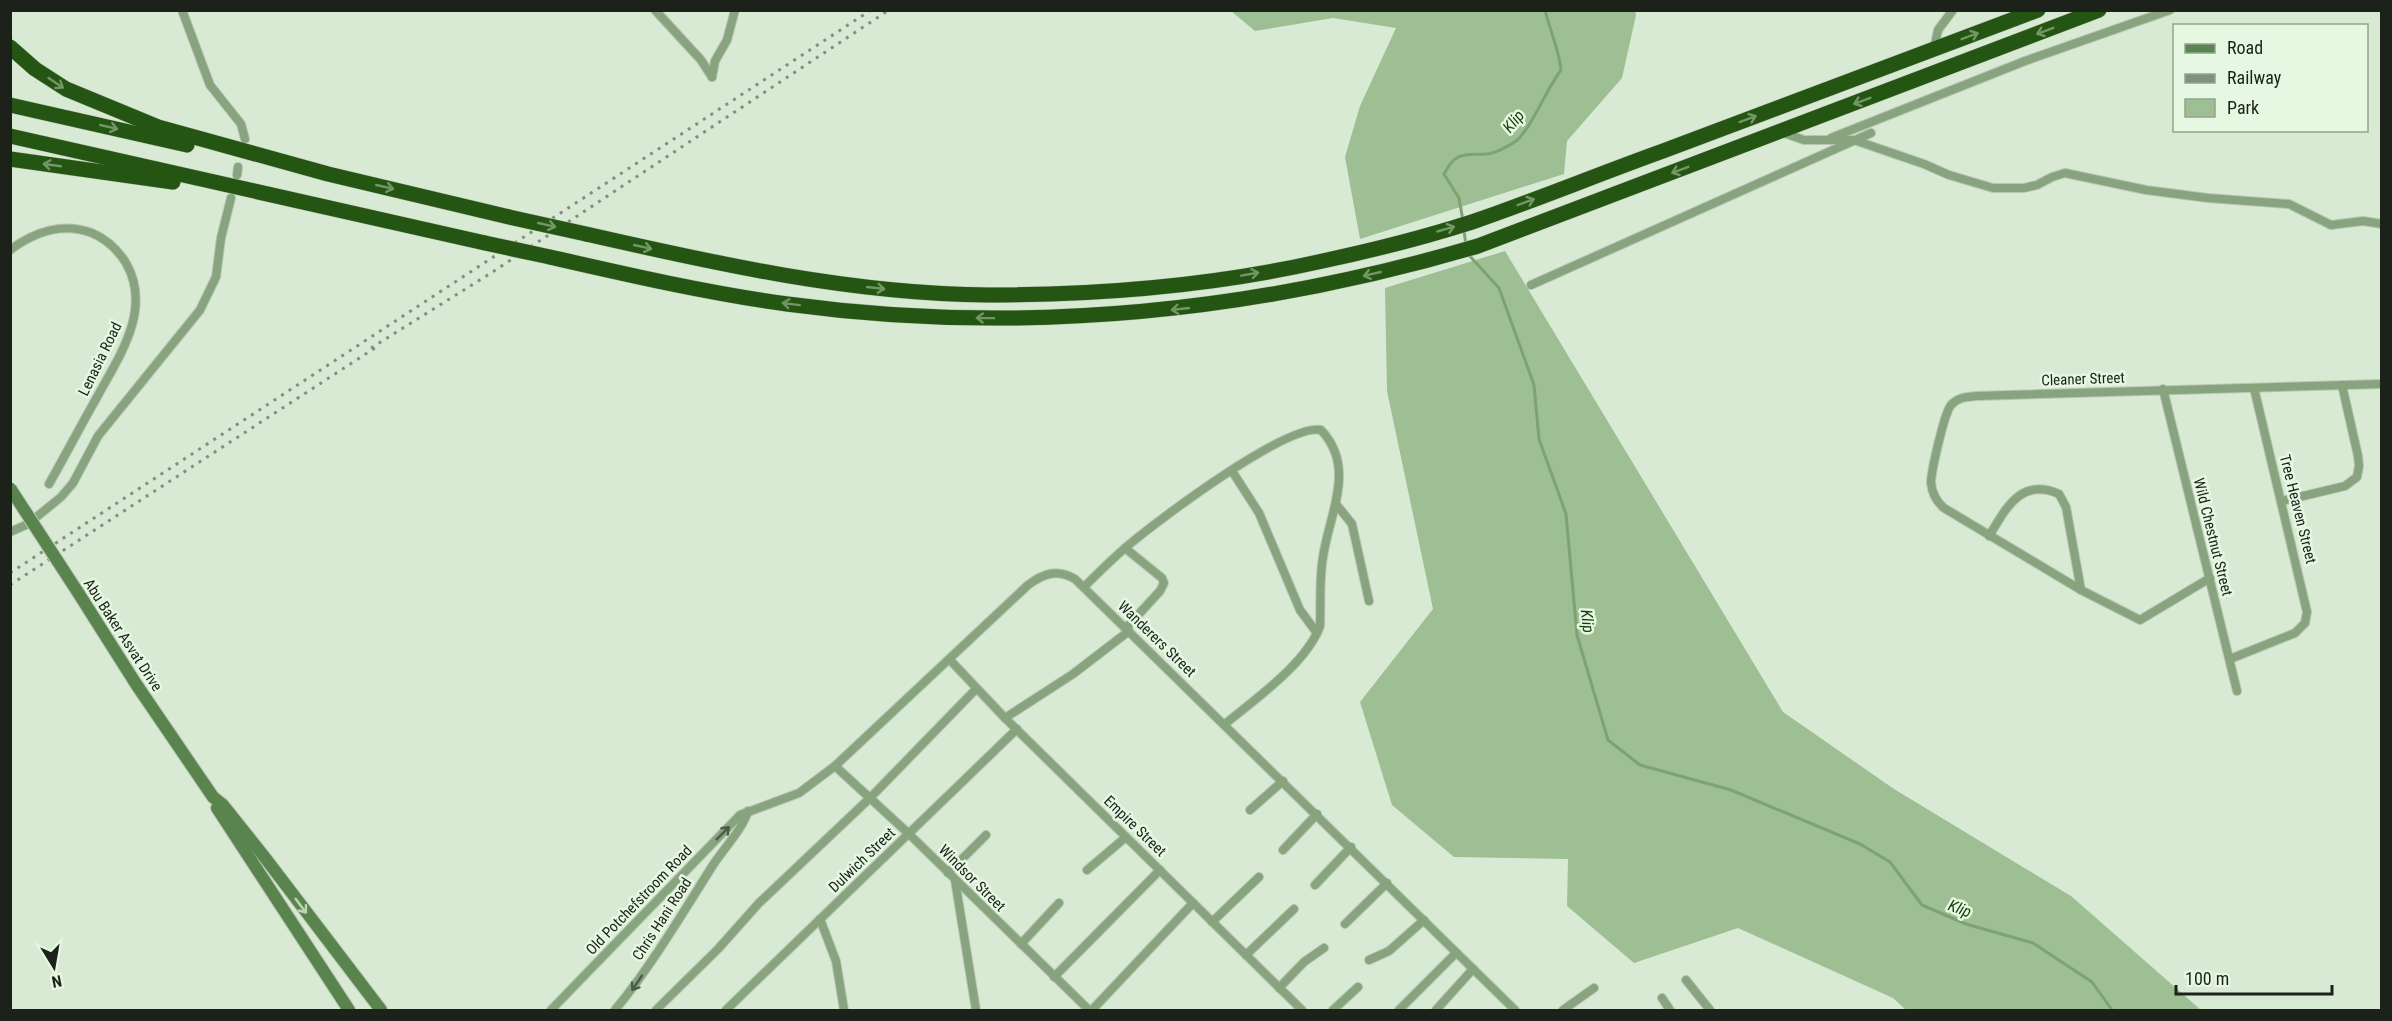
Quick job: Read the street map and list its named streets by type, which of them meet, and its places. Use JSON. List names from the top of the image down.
{
  "streets": {
    "main road": ["Abu Baker Asvat Drive"],
    "street": [
      "Lenasia Road",
      "Cleaner Street",
      "Tree Heaven Street",
      "Wild Chestnut Street",
      "Wanderers Street",
      "Empire Street",
      "Dulwich Street",
      "Windsor Street",
      "Old Potchefstroom Road",
      "Chris Hani Road"
    ]
  },
  "crossings": [
    ["Cleaner Street", "Tree Heaven Street"],
    ["Cleaner Street", "Wild Chestnut Street"],
    ["Tree Heaven Street", "Wild Chestnut Street"],
    ["Wanderers Street", "Empire Street"],
    ["Wanderers Street", "Windsor Street"],
    ["Wanderers Street", "Old Potchefstroom Road"],
    ["Wanderers Street", "Chris Hani Road"],
    ["Empire Street", "Dulwich Street"],
    ["Dulwich Street", "Windsor Street"],
    ["Old Potchefstroom Road", "Chris Hani Road"]
  ],
  "one_way": ["Old Potchefstroom Road"],
  "water": ["Klip"],
  "legend": ["Road", "Railway", "Park"],
  "scale_bar": "100 m",
  "north": "bottom"
}
